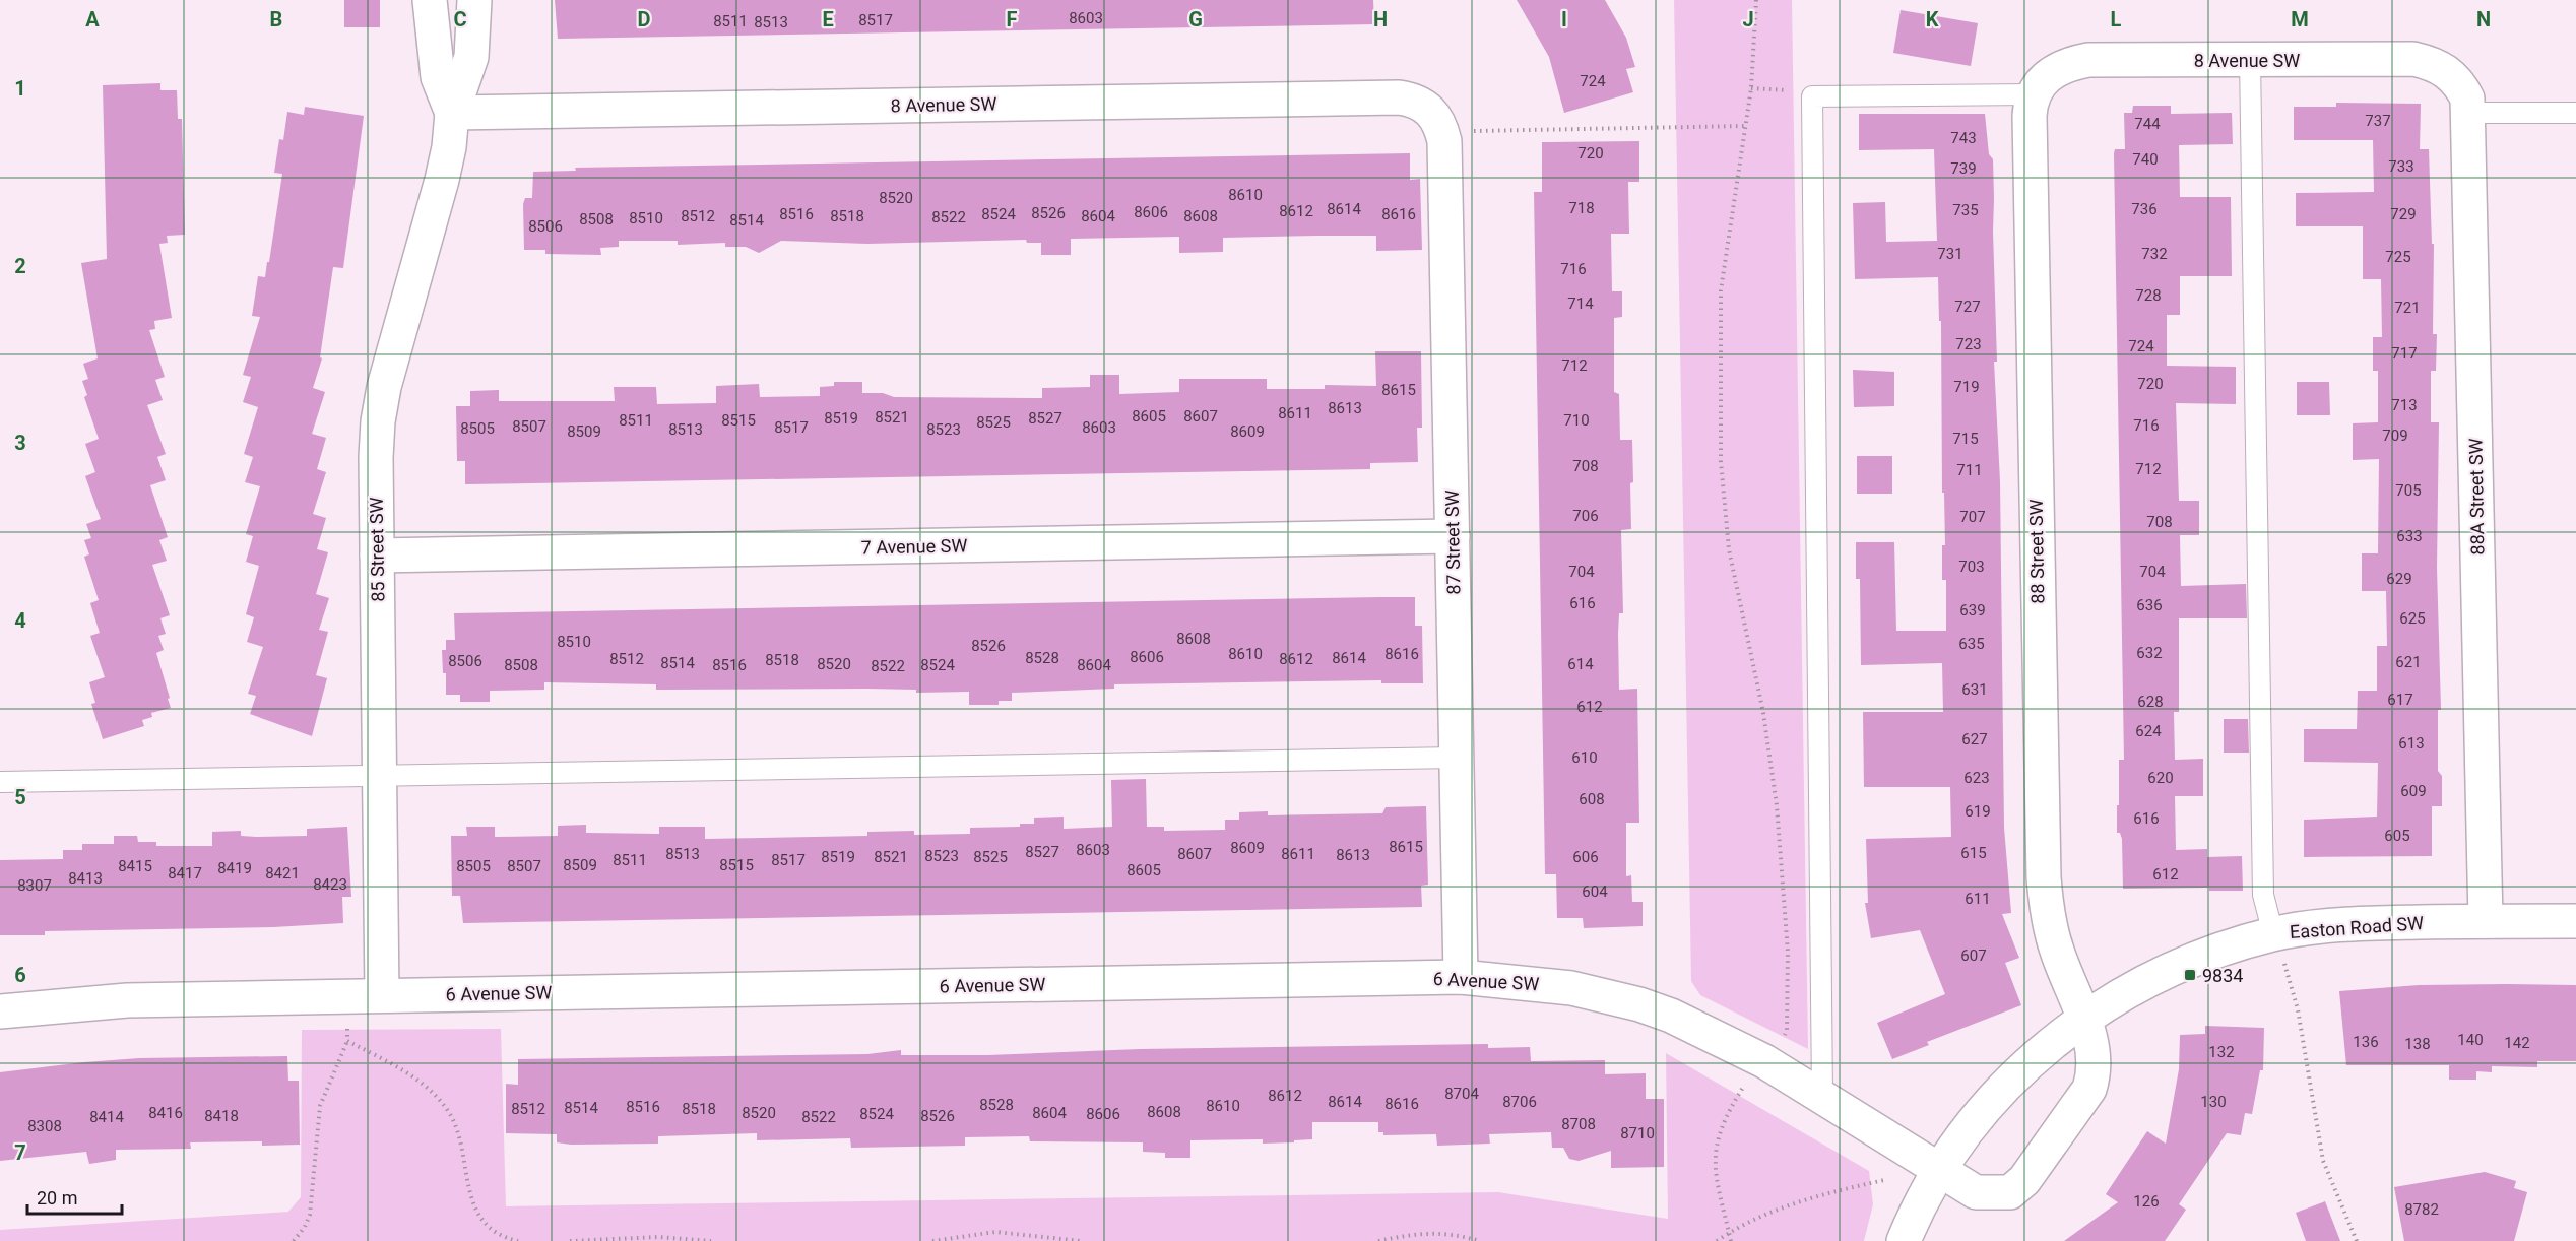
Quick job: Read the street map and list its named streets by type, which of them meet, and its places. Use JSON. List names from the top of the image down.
{
  "streets": {
    "street": [
      "8 Avenue SW",
      "88A Street SW",
      "87 Street SW",
      "7 Avenue SW",
      "85 Street SW",
      "88 Street SW",
      "Easton Road SW",
      "6 Avenue SW"
    ]
  },
  "crossings": [
    ["8 Avenue SW", "88A Street SW"],
    ["8 Avenue SW", "87 Street SW"],
    ["8 Avenue SW", "85 Street SW"],
    ["8 Avenue SW", "88 Street SW"],
    ["88A Street SW", "Easton Road SW"],
    ["87 Street SW", "7 Avenue SW"],
    ["87 Street SW", "6 Avenue SW"],
    ["7 Avenue SW", "85 Street SW"],
    ["85 Street SW", "6 Avenue SW"],
    ["88 Street SW", "Easton Road SW"],
    ["Easton Road SW", "6 Avenue SW"]
  ],
  "places": {
    "transit": ["9834"]
  },
  "house_numbers": [
    "8603",
    "8517",
    "8511",
    "8513",
    "724",
    "737",
    "744",
    "743",
    "720",
    "740",
    "733",
    "739",
    "8610",
    "8520",
    "718",
    "8614",
    "736",
    "735",
    "8612",
    "8606",
    "8526",
    "8516",
    "8524",
    "8616",
    "729",
    "8512",
    "8518",
    "8604",
    "8608",
    "8522",
    "8510",
    "8508",
    "8514",
    "8506",
    "731",
    "732",
    "725",
    "716",
    "728",
    "714",
    "727",
    "721",
    "723",
    "724",
    "717",
    "712",
    "720",
    "719",
    "8615",
    "713",
    "8613",
    "8611",
    "8605",
    "8607",
    "8521",
    "8519",
    "8527",
    "8511",
    "8515",
    "710",
    "8525",
    "716",
    "8507",
    "8517",
    "8603",
    "8505",
    "8513",
    "8523",
    "8509",
    "8609",
    "709",
    "715",
    "708",
    "712",
    "711",
    "705",
    "706",
    "707",
    "708",
    "633",
    "703",
    "704",
    "704",
    "629",
    "616",
    "636",
    "639",
    "625",
    "8608",
    "8510",
    "635",
    "8526",
    "632",
    "8610",
    "8616",
    "8606",
    "8528",
    "8614",
    "8512",
    "8612",
    "8518",
    "8506",
    "621",
    "8514",
    "8520",
    "614",
    "8508",
    "8516",
    "8524",
    "8604",
    "8522",
    "631",
    "617",
    "628",
    "612",
    "624",
    "627",
    "613",
    "610",
    "623",
    "620",
    "609",
    "608",
    "619",
    "616",
    "605",
    "8615",
    "8609",
    "8603",
    "8527",
    "615",
    "8513",
    "8607",
    "8611",
    "8613",
    "8523",
    "8519",
    "8521",
    "8525",
    "606",
    "8511",
    "8517",
    "8509",
    "8515",
    "8415",
    "8505",
    "8507",
    "8419",
    "8605",
    "8417",
    "8421",
    "612",
    "8413",
    "8423",
    "8307",
    "604",
    "611",
    "607",
    "140",
    "136",
    "142",
    "138",
    "132",
    "8704",
    "8612",
    "8614",
    "8706",
    "130",
    "8616",
    "8528",
    "8610",
    "8516",
    "8514",
    "8512",
    "8518",
    "8608",
    "8416",
    "8520",
    "8604",
    "8524",
    "8606",
    "8418",
    "8526",
    "8414",
    "8522",
    "8708",
    "8308",
    "8710",
    "126",
    "8782"
  ],
  "scale_bar": "20 m",
  "grid": {
    "columns": [
      "A",
      "B",
      "C",
      "D",
      "E",
      "F",
      "G",
      "H",
      "I",
      "J",
      "K",
      "L",
      "M",
      "N"
    ],
    "rows": [
      "1",
      "2",
      "3",
      "4",
      "5",
      "6",
      "7"
    ]
  }
}
